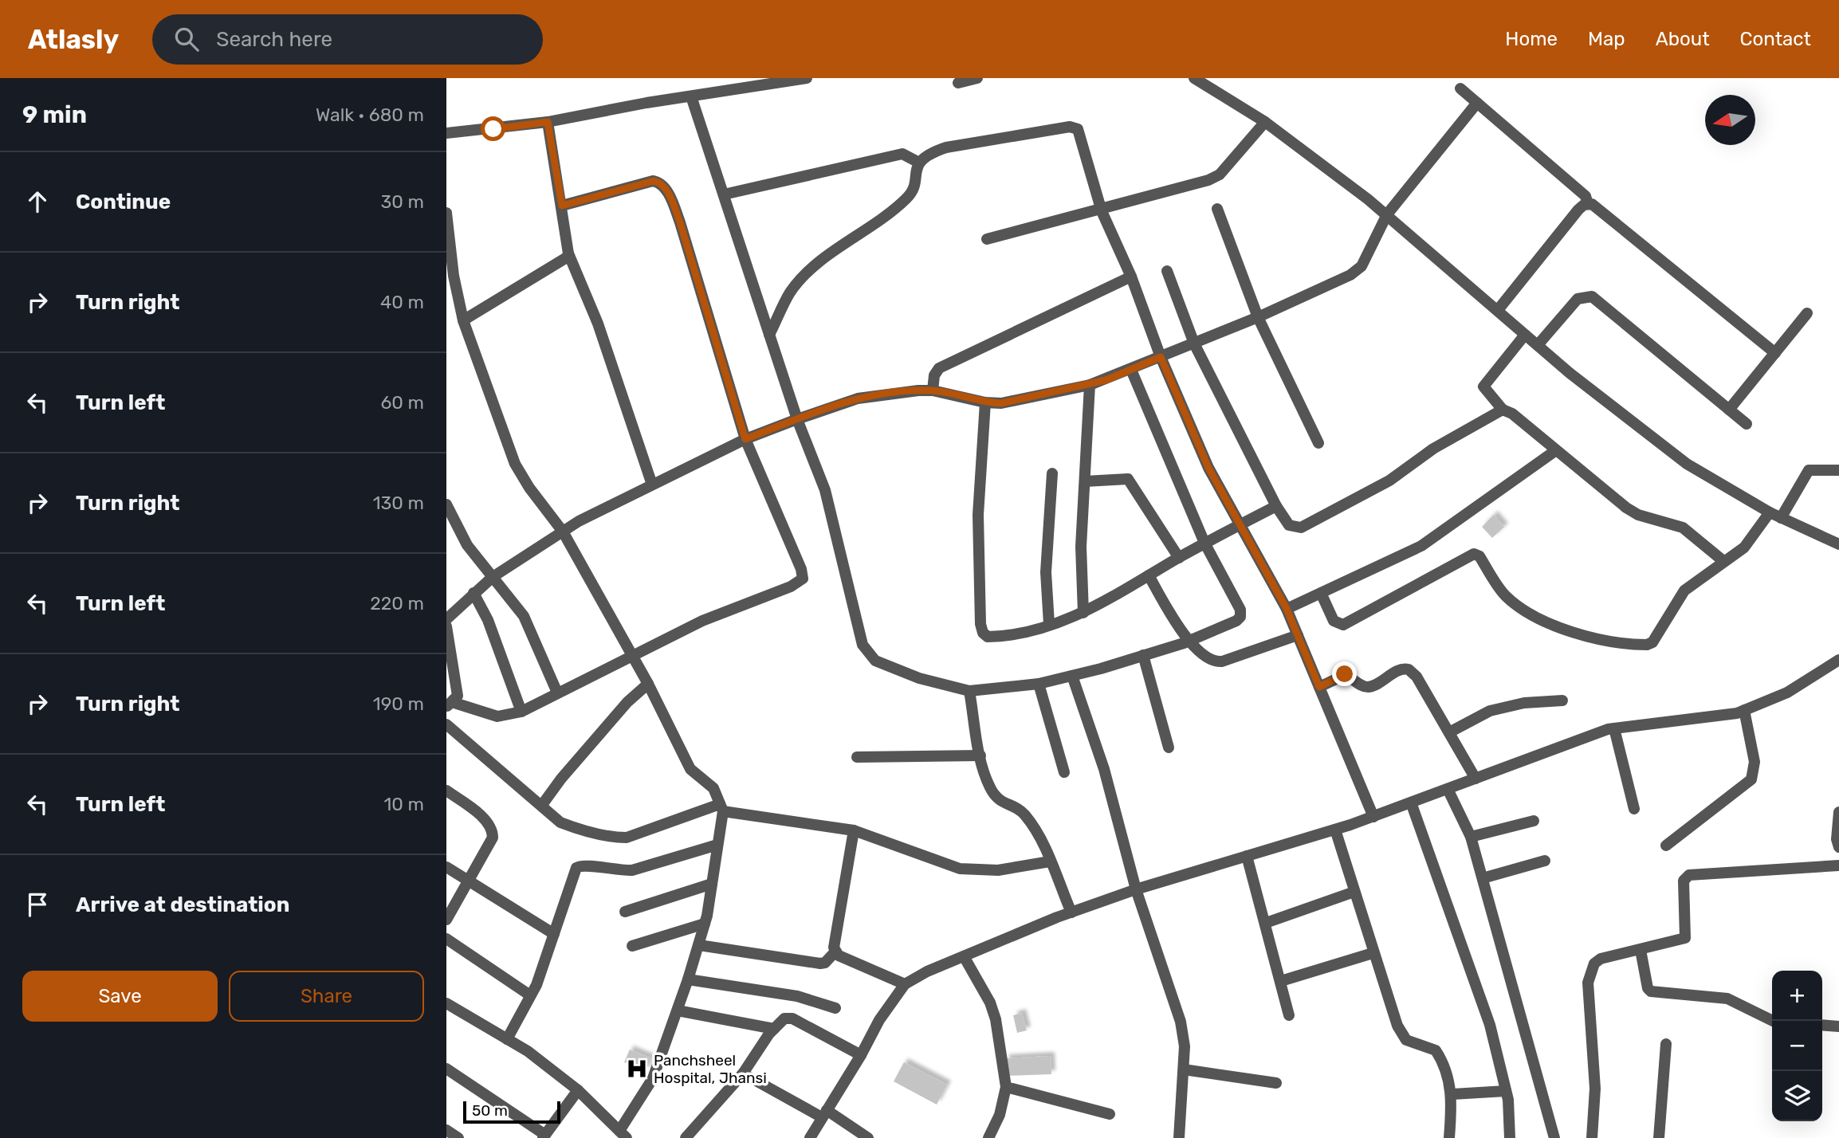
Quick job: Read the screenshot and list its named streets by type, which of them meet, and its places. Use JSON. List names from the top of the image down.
{
  "places": {
    "hospital": ["Panchsheel Hospital, Jhansi"]
  },
  "scale_bar": "50 m",
  "north": "left",
  "page": {
    "header": "Atlasly",
    "search": "Search here",
    "nav": [
      "Home",
      "Map",
      "About",
      "Contact"
    ],
    "heading": ["9 min", "Walk · 680 m"],
    "list": [
      ["Continue", "30 m"],
      ["Turn right", "40 m"],
      ["Turn left", "60 m"],
      ["Turn right", "130 m"],
      ["Turn left", "220 m"],
      ["Turn right", "190 m"],
      ["Turn left", "10 m"],
      "Arrive at destination"
    ],
    "buttons": ["Save", "Share"],
    "map_buttons": ["+", "−"],
    "scale": "50 m"
  }
}
